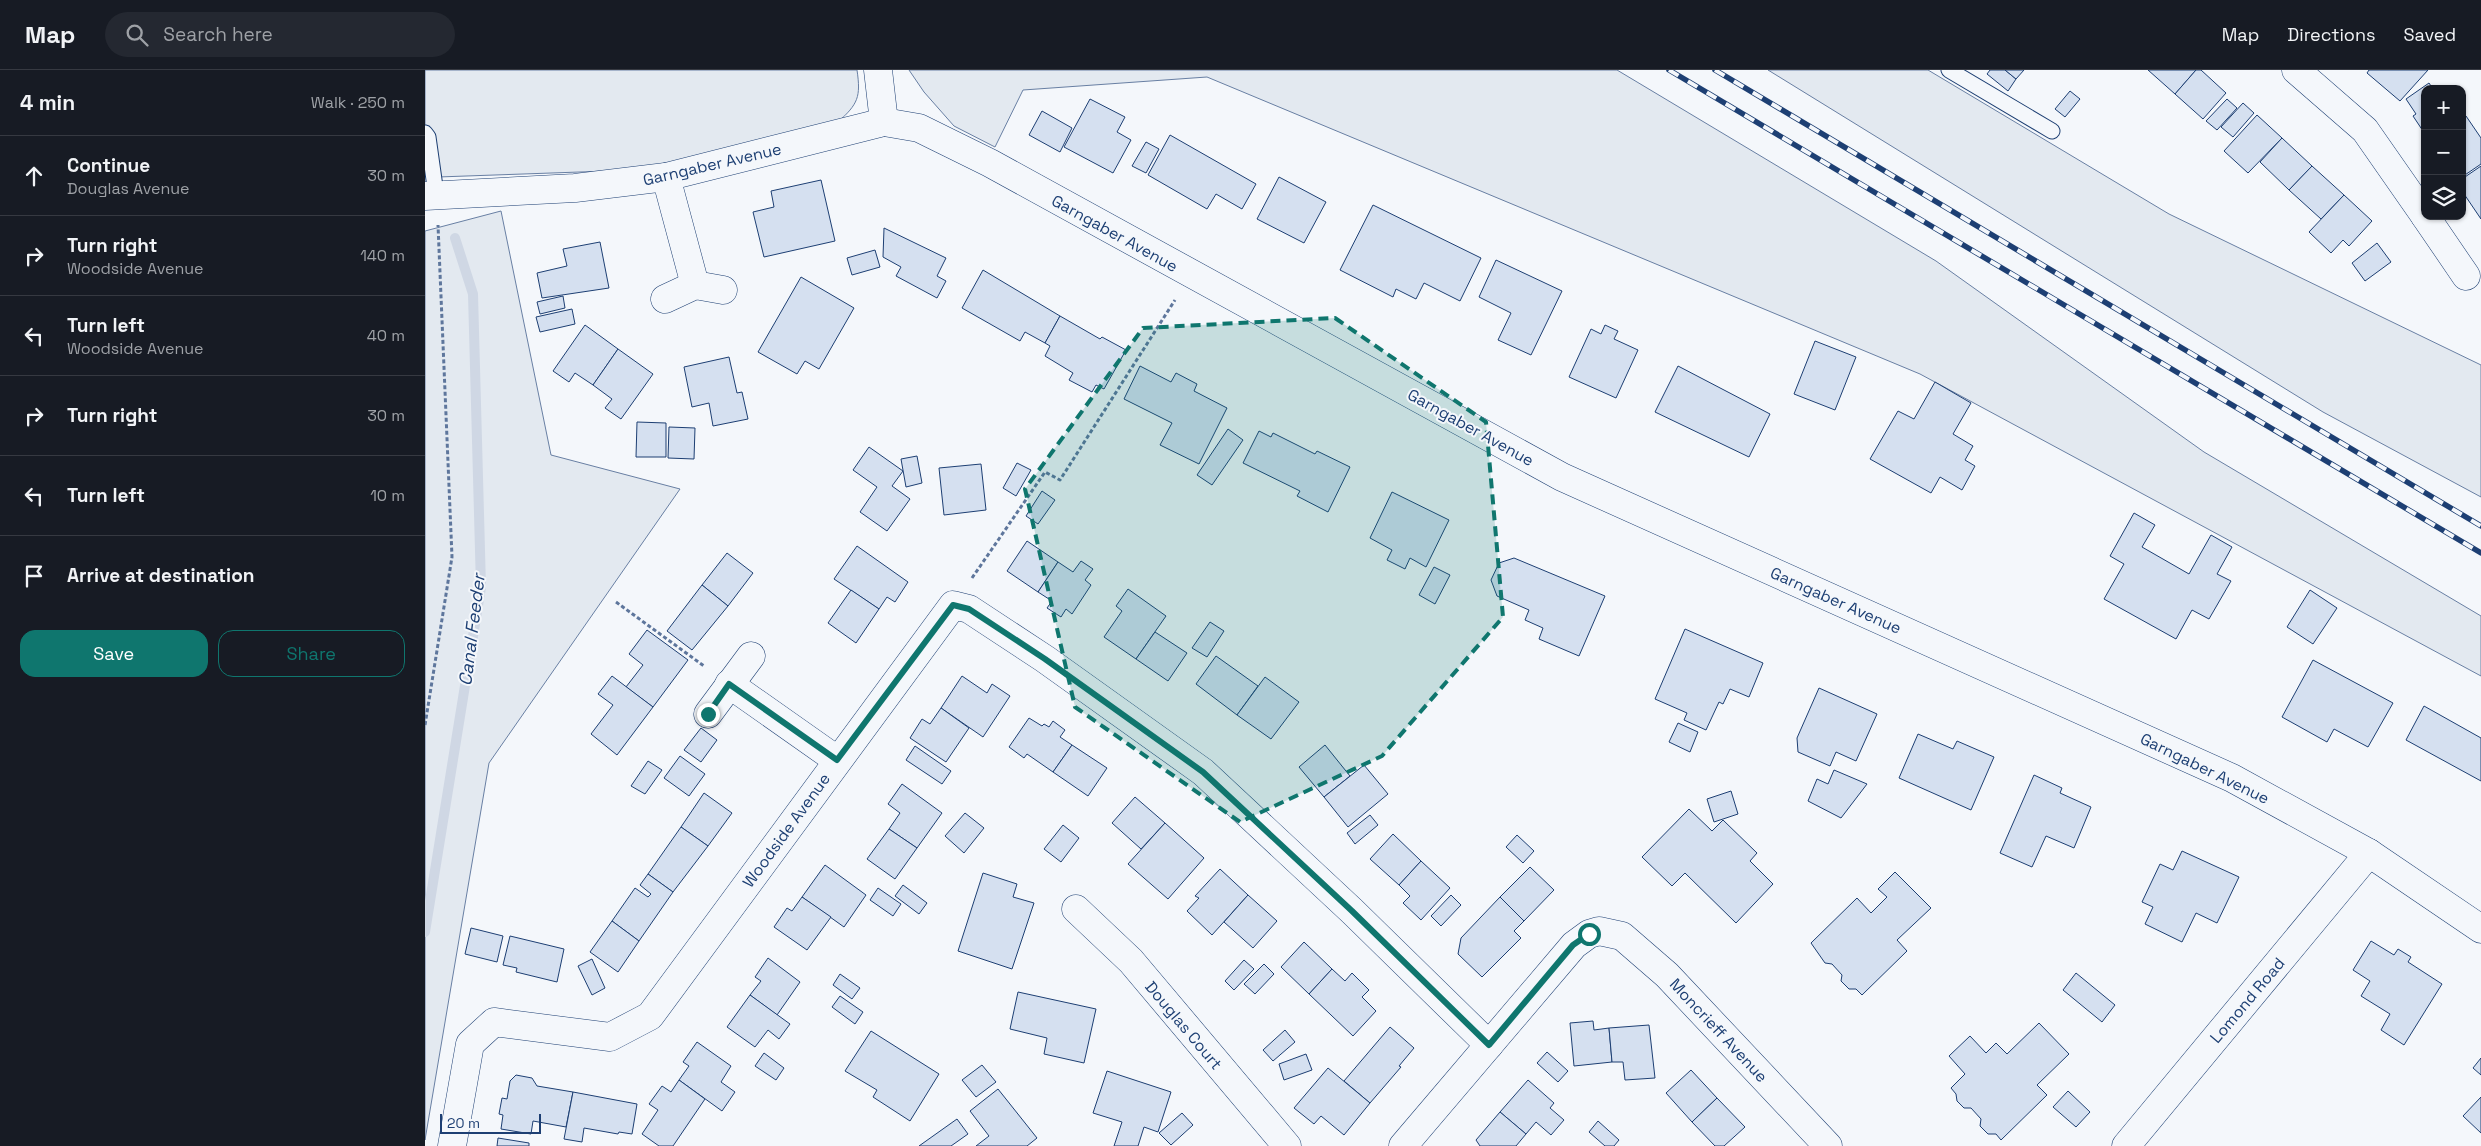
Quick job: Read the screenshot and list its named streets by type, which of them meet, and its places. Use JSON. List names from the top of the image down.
{
  "streets": {
    "street": [
      "Garngaber Avenue",
      "Woodside Avenue",
      "Lomond Road",
      "Douglas Court",
      "Moncrieff Avenue"
    ]
  },
  "crossings": [
    ["Garngaber Avenue", "Lomond Road"]
  ],
  "water": ["Canal Feeder"],
  "scale_bar": "20 m",
  "page": {
    "header": "Map",
    "search": "Search here",
    "nav": ["Map", "Directions", "Saved"],
    "heading": ["4 min", "Walk · 250 m"],
    "map_buttons": ["+", "−"],
    "list": [
      ["Continue", "Douglas Avenue", "30 m"],
      ["Turn right", "Woodside Avenue", "140 m"],
      ["Turn left", "Woodside Avenue", "40 m"],
      ["Turn right", "30 m"],
      ["Turn left", "10 m"],
      "Arrive at destination"
    ],
    "buttons": ["Save", "Share"],
    "scale": "20 m"
  }
}
